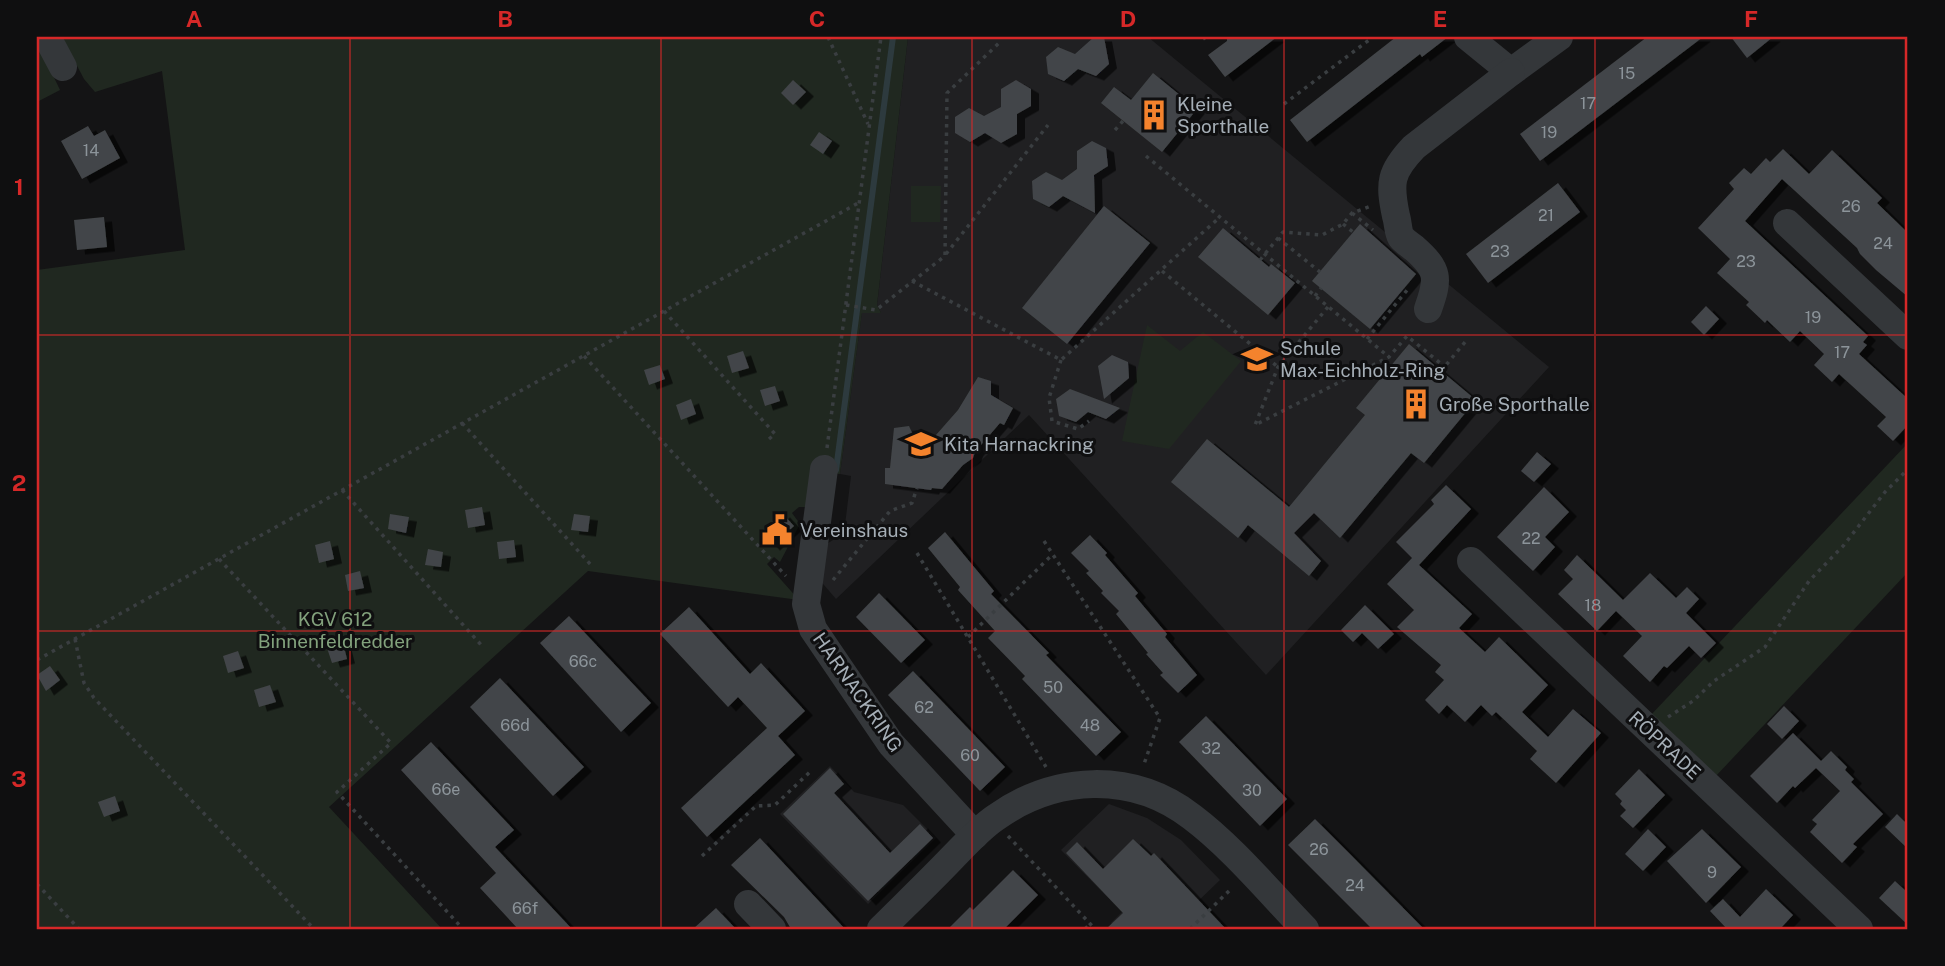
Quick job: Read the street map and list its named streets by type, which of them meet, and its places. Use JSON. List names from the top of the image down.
{
  "streets": {
    "street": ["HARNACKRING", "RÖPRADE"]
  },
  "parks": ["KGV 612 Binnenfeldredder"],
  "places": {
    "building": ["Kleine Sporthalle", "Große Sporthalle"],
    "school or university": ["Schule Max-Eichholz-Ring", "Kita Harnackring"],
    "public building": ["Vereinshaus"]
  },
  "house_numbers": [
    "15",
    "17",
    "19",
    "14",
    "26",
    "21",
    "24",
    "23",
    "23",
    "19",
    "17",
    "22",
    "18",
    "66c",
    "50",
    "62",
    "66d",
    "48",
    "32",
    "60",
    "66e",
    "30",
    "26",
    "9",
    "24",
    "66f"
  ],
  "grid": {
    "columns": [
      "A",
      "B",
      "C",
      "D",
      "E",
      "F"
    ],
    "rows": ["1", "2", "3"]
  }
}
